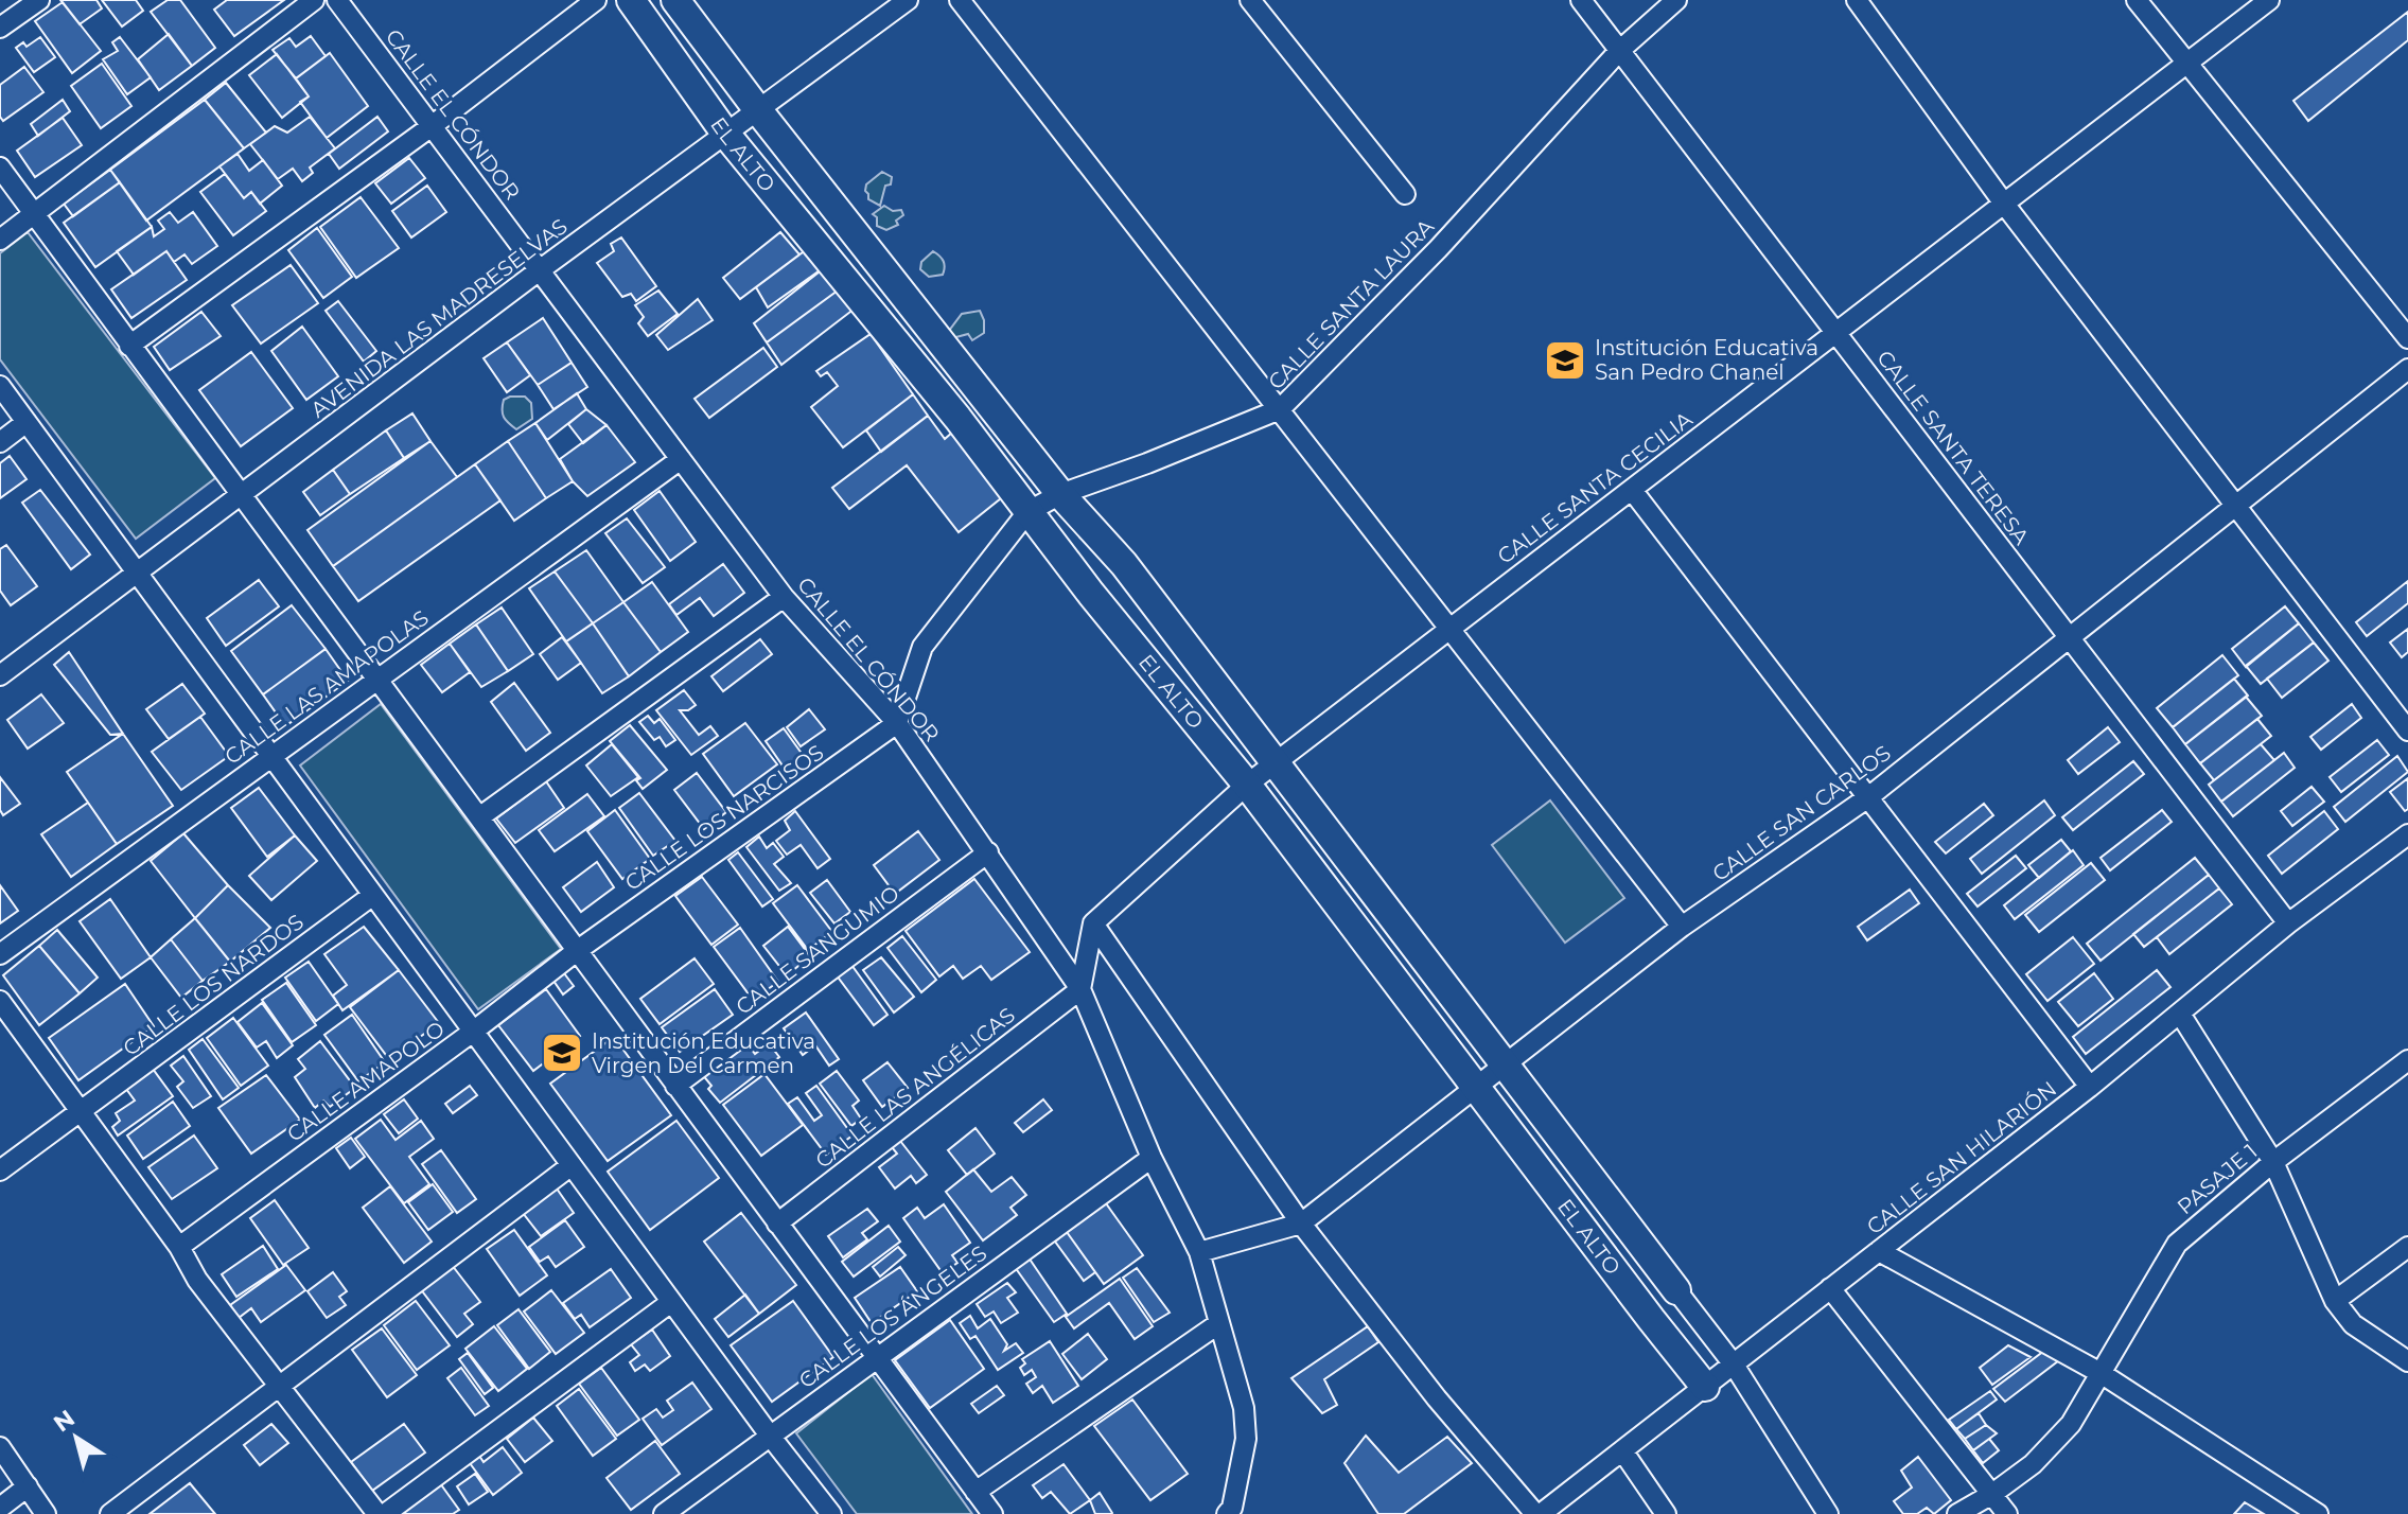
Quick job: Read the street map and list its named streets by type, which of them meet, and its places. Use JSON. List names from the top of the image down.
{
  "streets": {
    "street": [
      "CALLE EL CÓNDOR",
      "EL ALTO",
      "CALLE SANTA LAURA",
      "AVENIDA LAS MADRESELVAS",
      "CALLE SANTA TERESA",
      "CALLE SANTA CECILIA",
      "CALLE LAS AMAPOLAS",
      "CALLE SAN CARLOS",
      "CALLE LOS NARCISOS",
      "CALLE SANGUMIO",
      "CALLE LOS NARDOS",
      "CALLE AMAPOLO",
      "CALLE LAS ANGÉLICAS",
      "CALLE SAN HILARIÓN",
      "PASAJE 1",
      "CALLE LOS ÁNGELES"
    ]
  },
  "crossings": [
    ["CALLE EL CÓNDOR", "CALLE SANTA LAURA"],
    ["CALLE EL CÓNDOR", "AVENIDA LAS MADRESELVAS"],
    ["CALLE EL CÓNDOR", "CALLE LAS AMAPOLAS"],
    ["CALLE EL CÓNDOR", "CALLE SAN CARLOS"],
    ["CALLE EL CÓNDOR", "CALLE LOS NARCISOS"],
    ["CALLE EL CÓNDOR", "CALLE SANGUMIO"],
    ["CALLE EL CÓNDOR", "CALLE LAS ANGÉLICAS"],
    ["CALLE EL CÓNDOR", "CALLE LOS ÁNGELES"],
    ["EL ALTO", "CALLE SANTA LAURA"],
    ["EL ALTO", "AVENIDA LAS MADRESELVAS"],
    ["EL ALTO", "CALLE SANTA CECILIA"],
    ["EL ALTO", "CALLE SAN CARLOS"],
    ["EL ALTO", "CALLE SAN HILARIÓN"],
    ["CALLE SANTA LAURA", "CALLE SANTA TERESA"],
    ["CALLE SANTA LAURA", "CALLE LOS NARCISOS"],
    ["CALLE SANTA TERESA", "CALLE SANTA CECILIA"],
    ["CALLE SANTA TERESA", "CALLE SAN CARLOS"],
    ["CALLE SANTA TERESA", "CALLE SAN HILARIÓN"],
    ["CALLE LOS NARCISOS", "CALLE AMAPOLO"]
  ],
  "places": {
    "school or university": ["Institución Educativa San Pedro Chanel", "Institución Educativa Virgen Del Carmen"]
  },
  "north": "top left"
}
